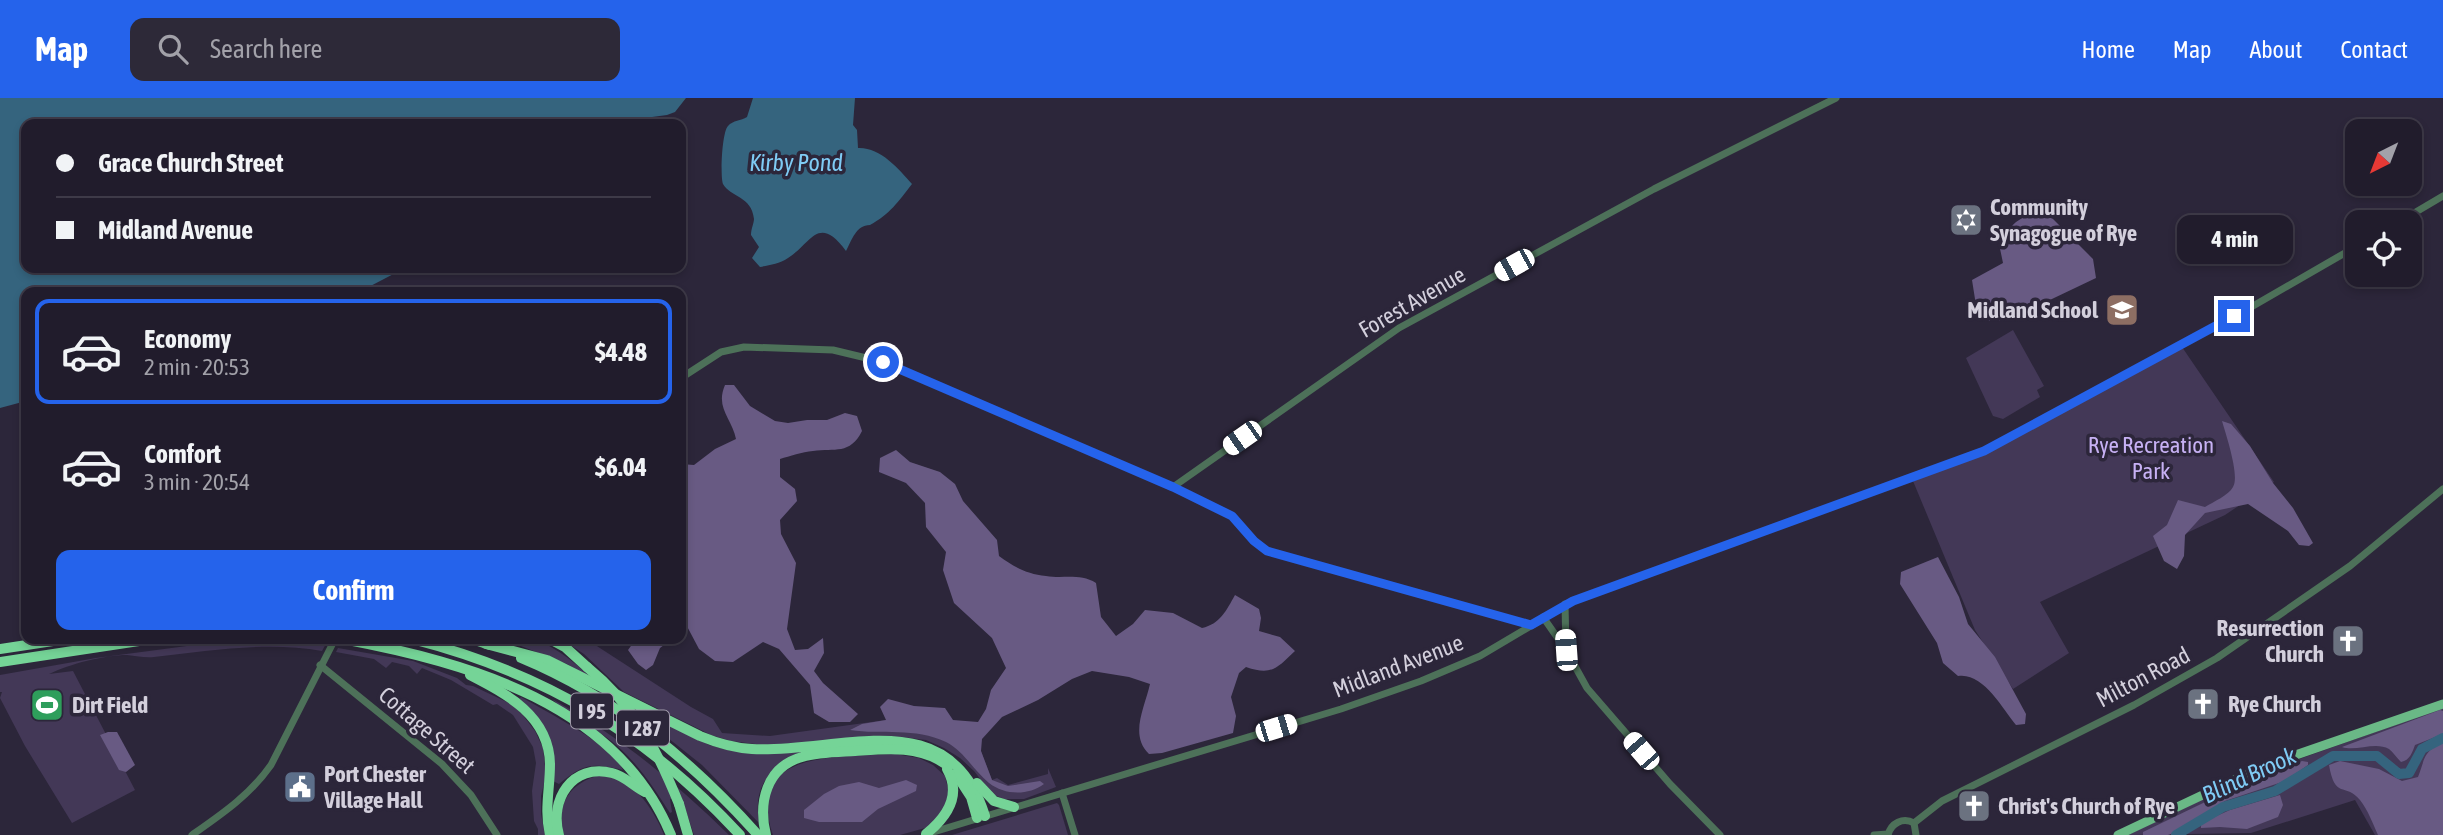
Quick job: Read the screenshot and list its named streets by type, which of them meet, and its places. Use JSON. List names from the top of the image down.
{
  "streets": {
    "highway": ["I 95", "I 287"],
    "street": [
      "Forest Avenue",
      "Midland Avenue",
      "Milton Road",
      "Cottage Street"
    ]
  },
  "water": ["Kirby Pond", "Blind Brook"],
  "parks": ["Rye Recreation Park"],
  "places": {
    "synagogue": ["Community Synagogue of Rye"],
    "school or university": ["Midland School"],
    "church": ["Resurrection Church", "Rye Church", "Christ's Church of Rye"],
    "sports": ["Dirt Field"],
    "public building": ["Port Chester Village Hall"]
  },
  "north": "bottom left",
  "page": {
    "header": "Map",
    "search": "Search here",
    "nav": [
      "Home",
      "Map",
      "About",
      "Contact"
    ],
    "banner": ["Grace Church Street", "Midland Avenue"],
    "bubble": "4 min",
    "list": [
      {
        "name": "Economy",
        "note": "2 min · 20:53",
        "value": "$4.48"
      },
      {
        "name": "Comfort",
        "note": "3 min · 20:54",
        "value": "$6.04"
      }
    ],
    "buttons": "Confirm"
  }
}
